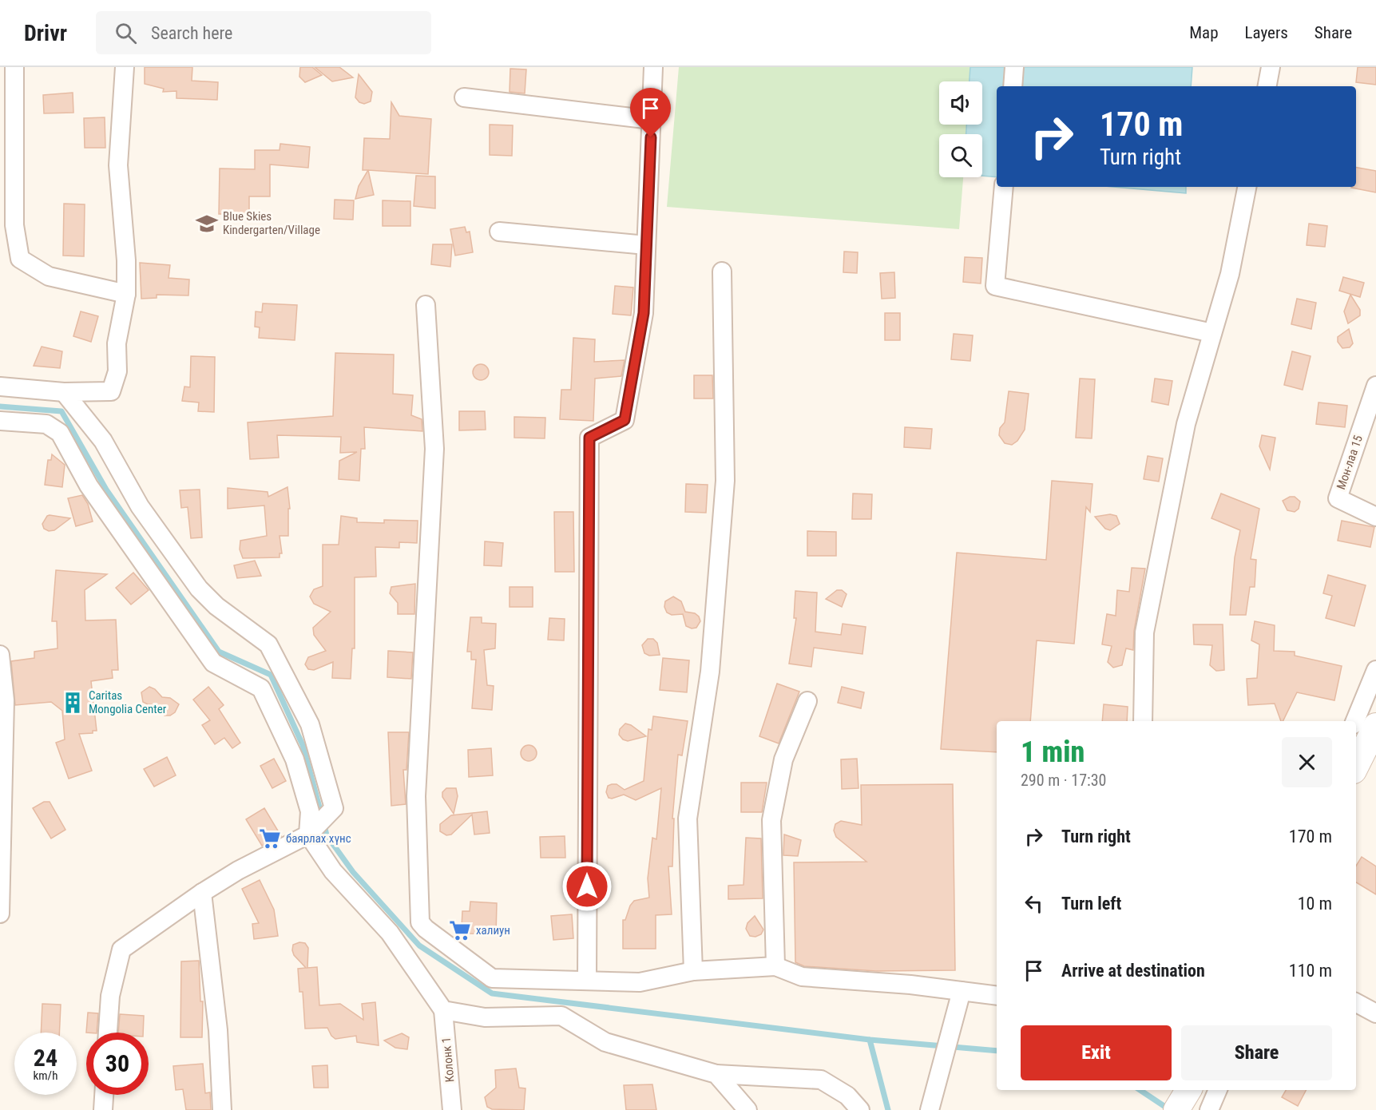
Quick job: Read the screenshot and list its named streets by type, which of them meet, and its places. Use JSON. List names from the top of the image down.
{
  "streets": {
    "street": ["Мон-лаа 15", "Колонк 1"]
  },
  "places": {
    "school or university": ["Blue Skies Kindergarten/Village"],
    "building": ["Caritas Mongolia Center"],
    "supermarket": ["баярлах хүнс", "халиун"]
  },
  "page": {
    "header": "Drivr",
    "search": "Search here",
    "nav": ["Map", "Layers", "Share"],
    "turn": ["170 m", "Turn right"],
    "heading": ["1 min", "290 m · 17:30"],
    "list": [
      {
        "name": "Turn right",
        "value": "170 m"
      },
      {
        "name": "Turn left",
        "value": "10 m"
      },
      {
        "name": "Arrive at destination",
        "value": "110 m"
      }
    ],
    "buttons": ["Exit", "Share"],
    "speed": "24 km/h",
    "limit": "30"
  }
}
